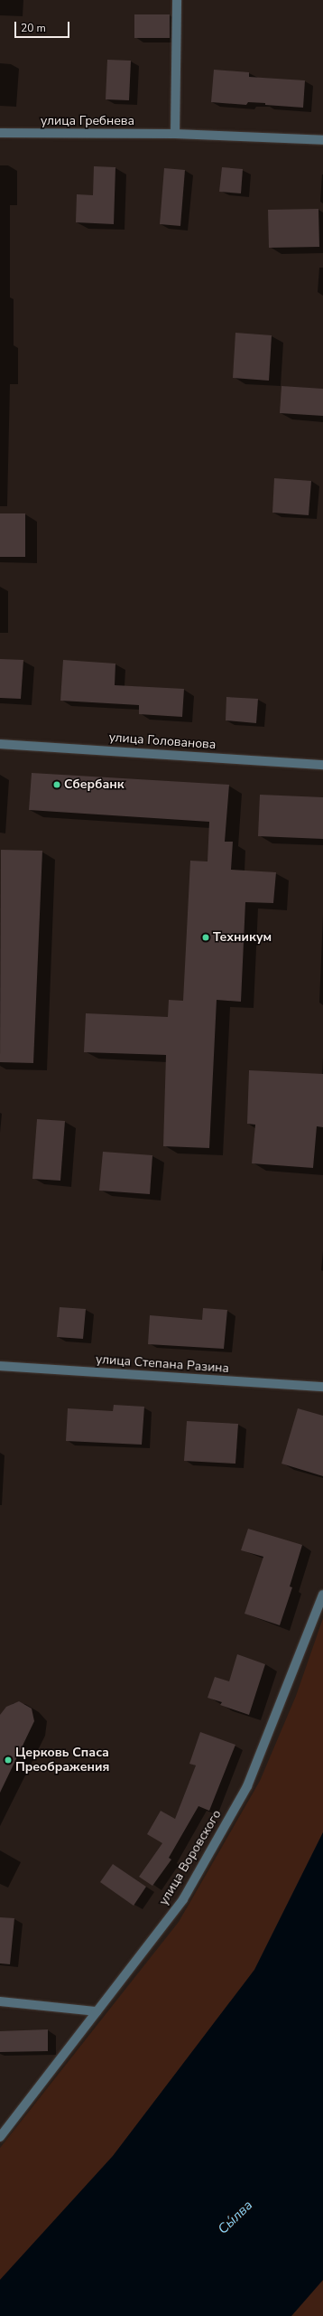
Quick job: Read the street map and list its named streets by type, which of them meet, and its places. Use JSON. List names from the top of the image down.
{
  "streets": {
    "street": [
      "улица Гребнева",
      "улица Голованова",
      "улица Степана Разина",
      "улица Воровского"
    ]
  },
  "water": ["Сы́лва"],
  "places": ["Сбербанк", "Техникум", "Церковь Спаса Преображения"],
  "scale_bar": "20 m"
}
